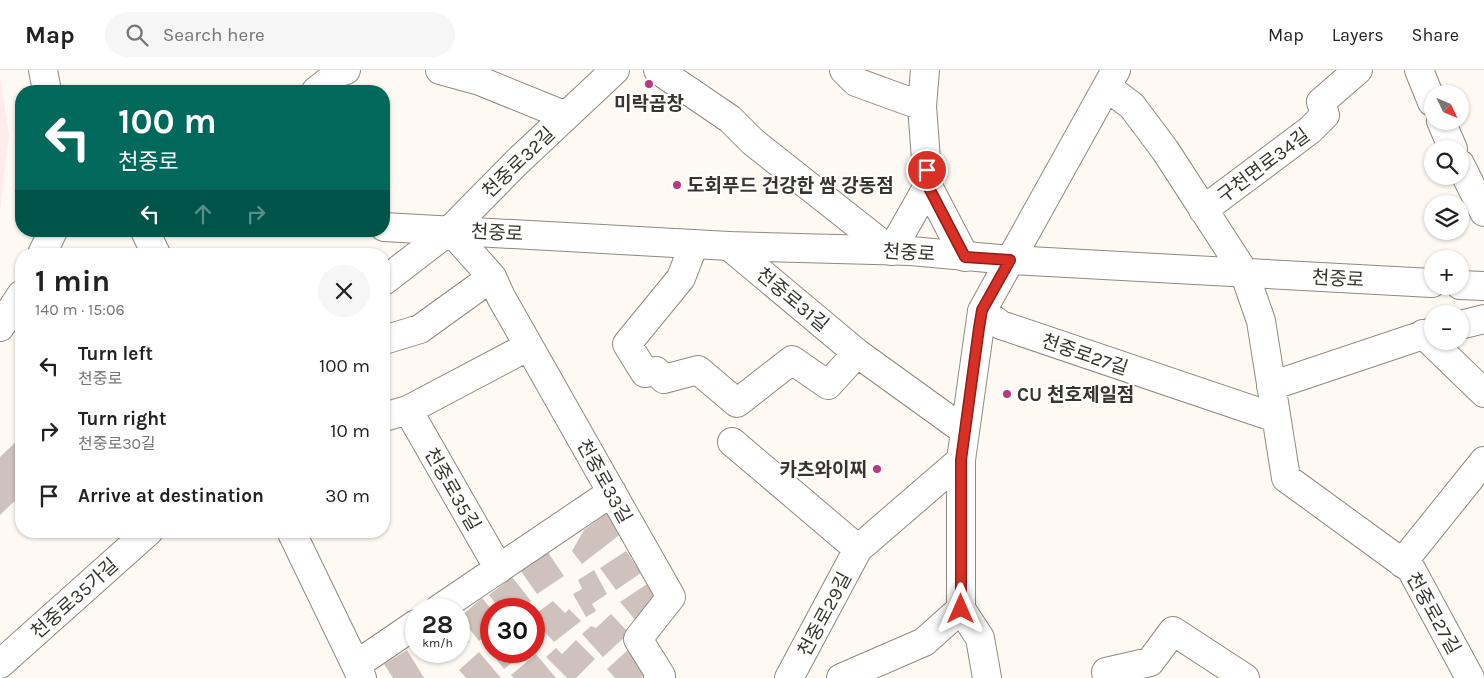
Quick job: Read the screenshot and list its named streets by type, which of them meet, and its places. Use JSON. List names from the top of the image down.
{
  "streets": {
    "street": [
      "천중로32길",
      "구천면로34길",
      "천중로",
      "천중로31길",
      "천중로27길",
      "천중로33길",
      "천중로35길",
      "천중로35가길",
      "천중로29길"
    ]
  },
  "crossings": [
    ["천중로32길", "천중로"],
    ["천중로32길", "천중로33길"],
    ["구천면로34길", "천중로"],
    ["천중로", "천중로31길"],
    ["천중로", "천중로27길"],
    ["천중로", "천중로33길"],
    ["천중로33길", "천중로35길"]
  ],
  "places": [
    "미락곱창",
    "도회푸드 건강한 쌈 강동점",
    "CU 천호제일점",
    "카츠와이찌"
  ],
  "north": "bottom right",
  "page": {
    "header": "Map",
    "search": "Search here",
    "nav": ["Map", "Layers", "Share"],
    "map_buttons": ["+", "−"],
    "turn": ["100 m", "천중로"],
    "heading": ["1 min", "140 m · 15:06"],
    "list": [
      {
        "name": "Turn left",
        "note": "천중로",
        "value": "100 m"
      },
      {
        "name": "Turn right",
        "note": "천중로30길",
        "value": "10 m"
      },
      {
        "name": "Arrive at destination",
        "value": "30 m"
      }
    ],
    "speed": "28 km/h",
    "limit": "30"
  }
}
